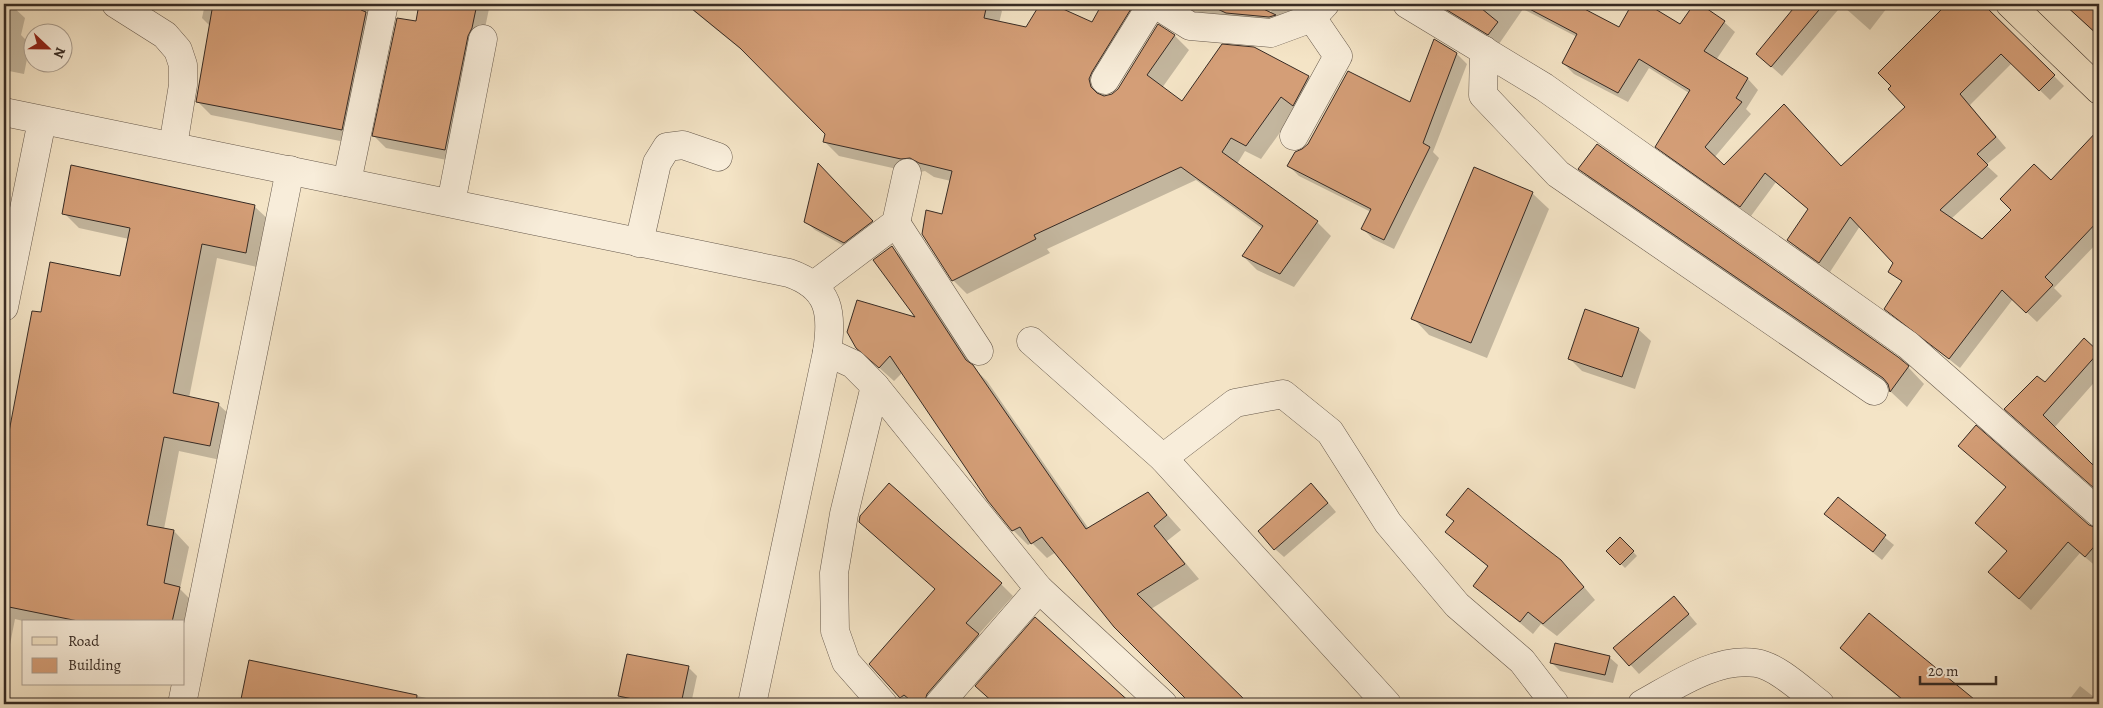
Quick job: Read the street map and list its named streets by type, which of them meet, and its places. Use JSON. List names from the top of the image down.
{
  "legend": ["Road", "Building"],
  "scale_bar": "20 m",
  "north": "right"
}
